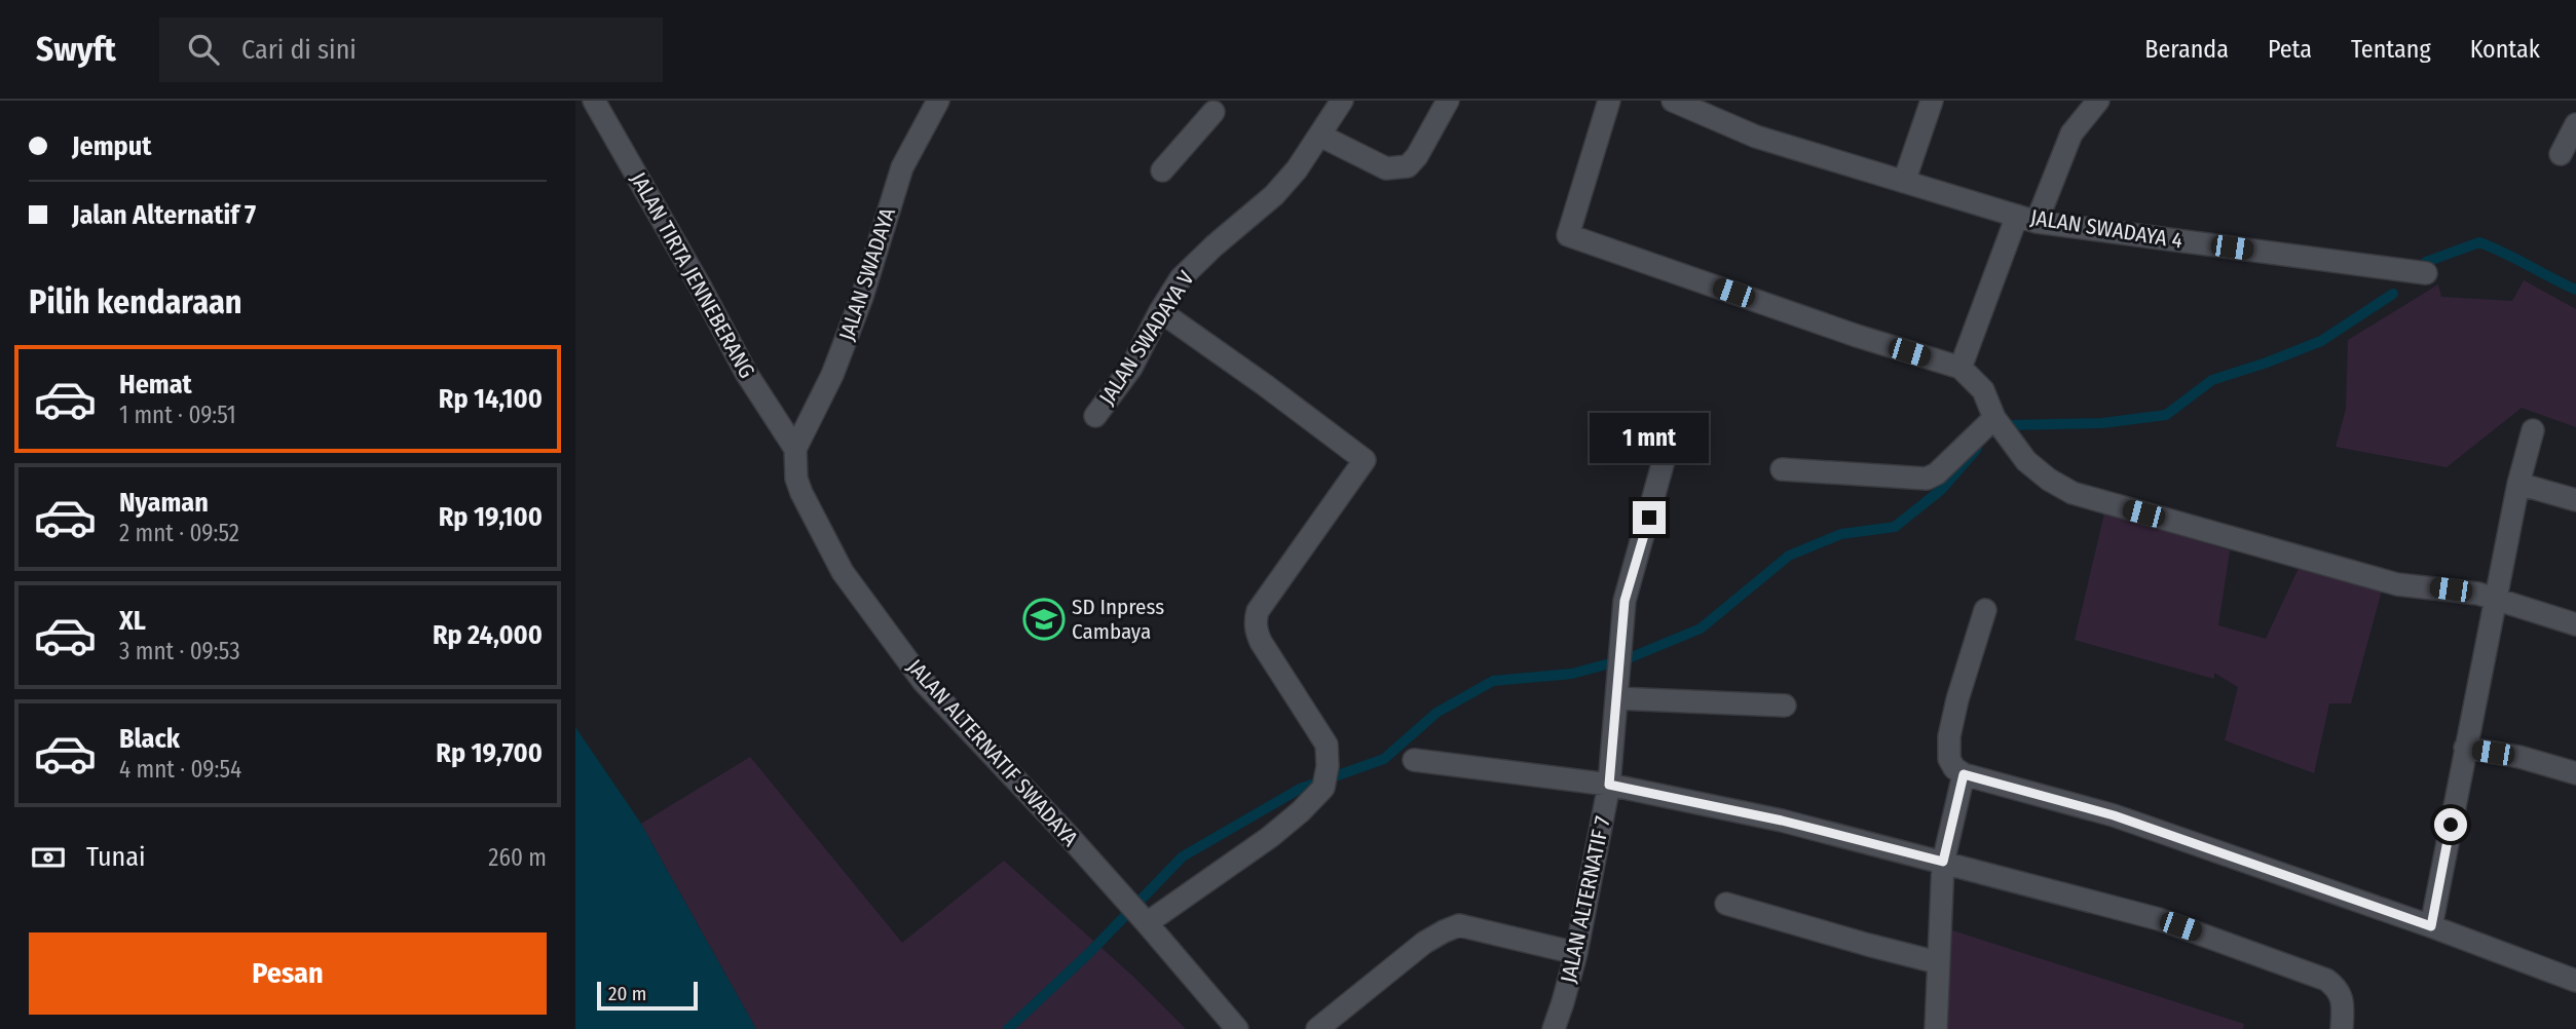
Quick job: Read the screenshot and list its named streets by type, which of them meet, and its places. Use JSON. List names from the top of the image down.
{
  "streets": {
    "street": [
      "JALAN SWADAYA 4",
      "JALAN SWADAYA",
      "JALAN TIRTA JENNEBERANG",
      "JALAN SWADAYA V",
      "JALAN ALTERNATIF SWADAYA",
      "JALAN ALTERNATIF 7"
    ]
  },
  "crossings": [
    ["JALAN SWADAYA", "JALAN TIRTA JENNEBERANG"],
    ["JALAN SWADAYA", "JALAN ALTERNATIF SWADAYA"],
    ["JALAN TIRTA JENNEBERANG", "JALAN ALTERNATIF SWADAYA"]
  ],
  "places": {
    "school or university": ["SD Inpress Cambaya"]
  },
  "scale_bar": "20 m",
  "page": {
    "header": "Swyft",
    "search": "Cari di sini",
    "nav": [
      "Beranda",
      "Peta",
      "Tentang",
      "Kontak"
    ],
    "banner": ["Jemput", "Jalan Alternatif 7"],
    "heading": "Pilih kendaraan",
    "list": [
      {
        "name": "Hemat",
        "note": "1 mnt · 09:51",
        "value": "Rp 14,100"
      },
      {
        "name": "Nyaman",
        "note": "2 mnt · 09:52",
        "value": "Rp 19,100"
      },
      {
        "name": "XL",
        "note": "3 mnt · 09:53",
        "value": "Rp 24,000"
      },
      {
        "name": "Black",
        "note": "4 mnt · 09:54",
        "value": "Rp 19,700"
      }
    ],
    "bubble": "1 mnt",
    "pay": ["Tunai", "260 m"],
    "buttons": "Pesan",
    "scale": "20 m"
  }
}
